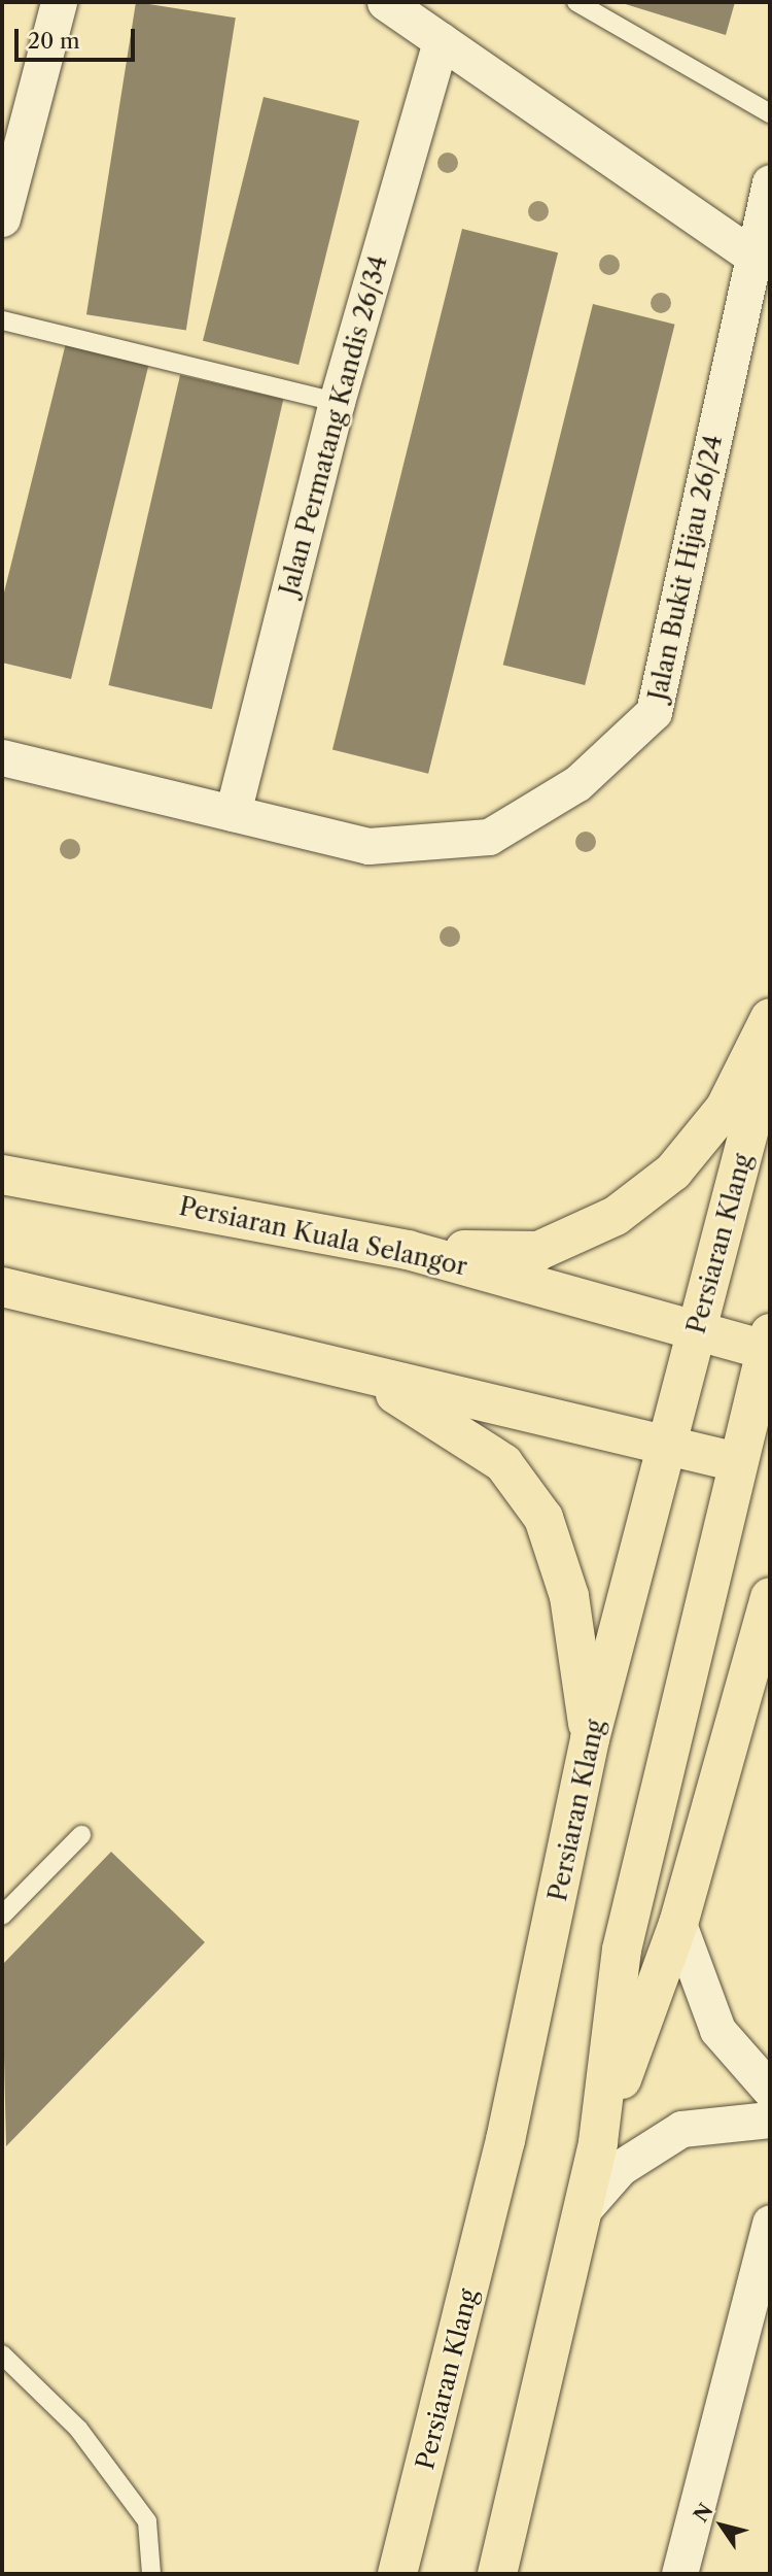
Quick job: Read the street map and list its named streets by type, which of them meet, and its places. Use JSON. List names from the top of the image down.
{
  "streets": {
    "main road": ["Persiaran Kuala Selangor", "Persiaran Klang"],
    "street": ["Jalan Permatang Kandis 26/34", "Jalan Bukit Hijau 26/24"]
  },
  "crossings": [
    ["Jalan Permatang Kandis 26/34", "Jalan Bukit Hijau 26/24"],
    ["Persiaran Kuala Selangor", "Persiaran Klang"]
  ],
  "scale_bar": "20 m",
  "north": "top left"
}
